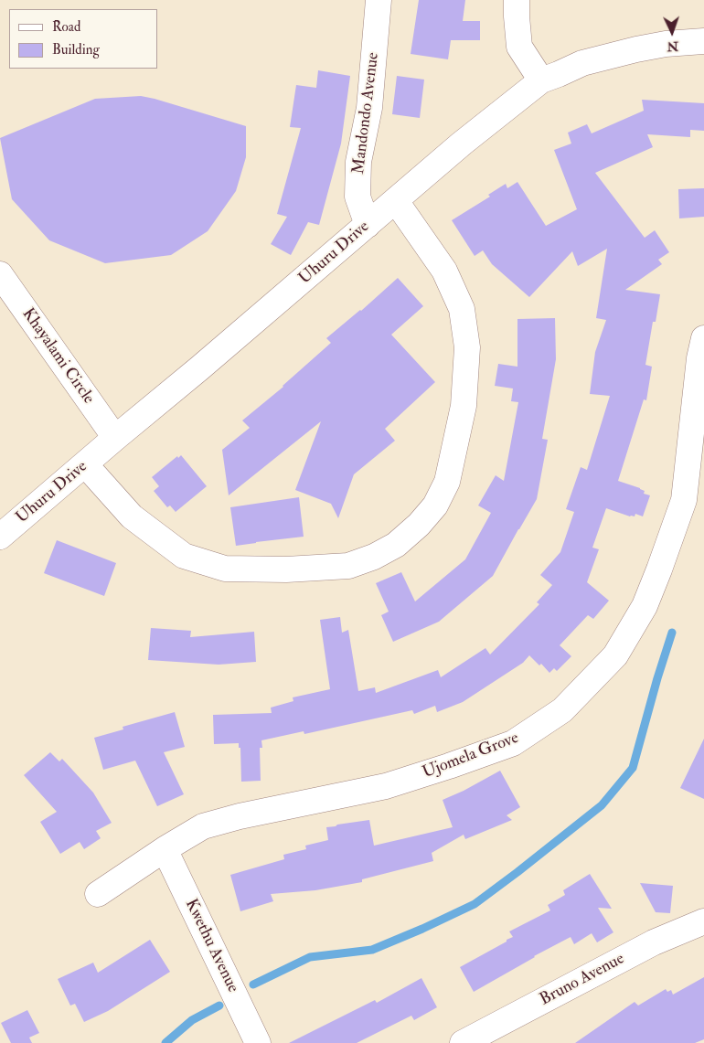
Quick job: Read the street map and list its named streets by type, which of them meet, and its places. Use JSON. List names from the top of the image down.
{
  "streets": {
    "street": [
      "Mandondo Avenue",
      "Uhuru Drive",
      "Khayalami Circle",
      "Ujomela Grove",
      "Kwethu Avenue",
      "Bruno Avenue"
    ]
  },
  "crossings": [
    ["Mandondo Avenue", "Uhuru Drive"],
    ["Uhuru Drive", "Khayalami Circle"],
    ["Ujomela Grove", "Kwethu Avenue"]
  ],
  "legend": ["Road", "Building"],
  "north": "bottom"
}
